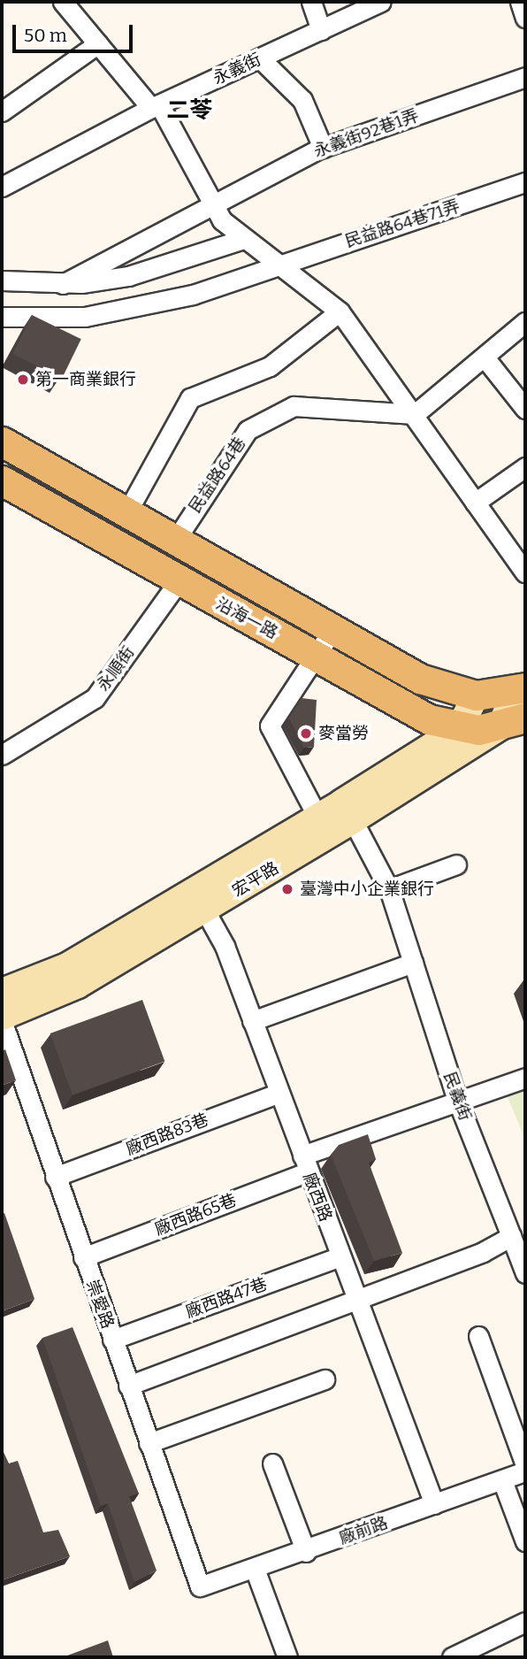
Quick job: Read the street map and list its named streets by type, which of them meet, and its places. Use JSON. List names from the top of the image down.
{
  "streets": {
    "main road": ["沿海一路"],
    "street": [
      "永義街",
      "永義街92巷1弄",
      "民益路64巷71弄",
      "民益路64巷",
      "永順街",
      "宏平路",
      "民義街",
      "廠西路83巷",
      "廠西路",
      "廠西路65巷",
      "廠西路47巷",
      "崇愛路",
      "廠前路"
    ]
  },
  "crossings": [
    ["民益路64巷", "沿海一路"],
    ["沿海一路", "永順街"],
    ["沿海一路", "宏平路"],
    ["宏平路", "民義街"],
    ["宏平路", "廠西路"],
    ["宏平路", "崇愛路"],
    ["民義街", "廠西路65巷"],
    ["廠西路83巷", "廠西路"],
    ["廠西路83巷", "崇愛路"],
    ["廠西路", "廠西路65巷"],
    ["廠西路", "廠西路47巷"],
    ["廠西路", "廠前路"],
    ["廠西路65巷", "崇愛路"],
    ["廠西路47巷", "崇愛路"],
    ["崇愛路", "廠前路"]
  ],
  "districts": ["二苓"],
  "places": ["第一商業銀行", "麥當勞", "臺灣中小企業銀行"],
  "scale_bar": "50 m"
}
